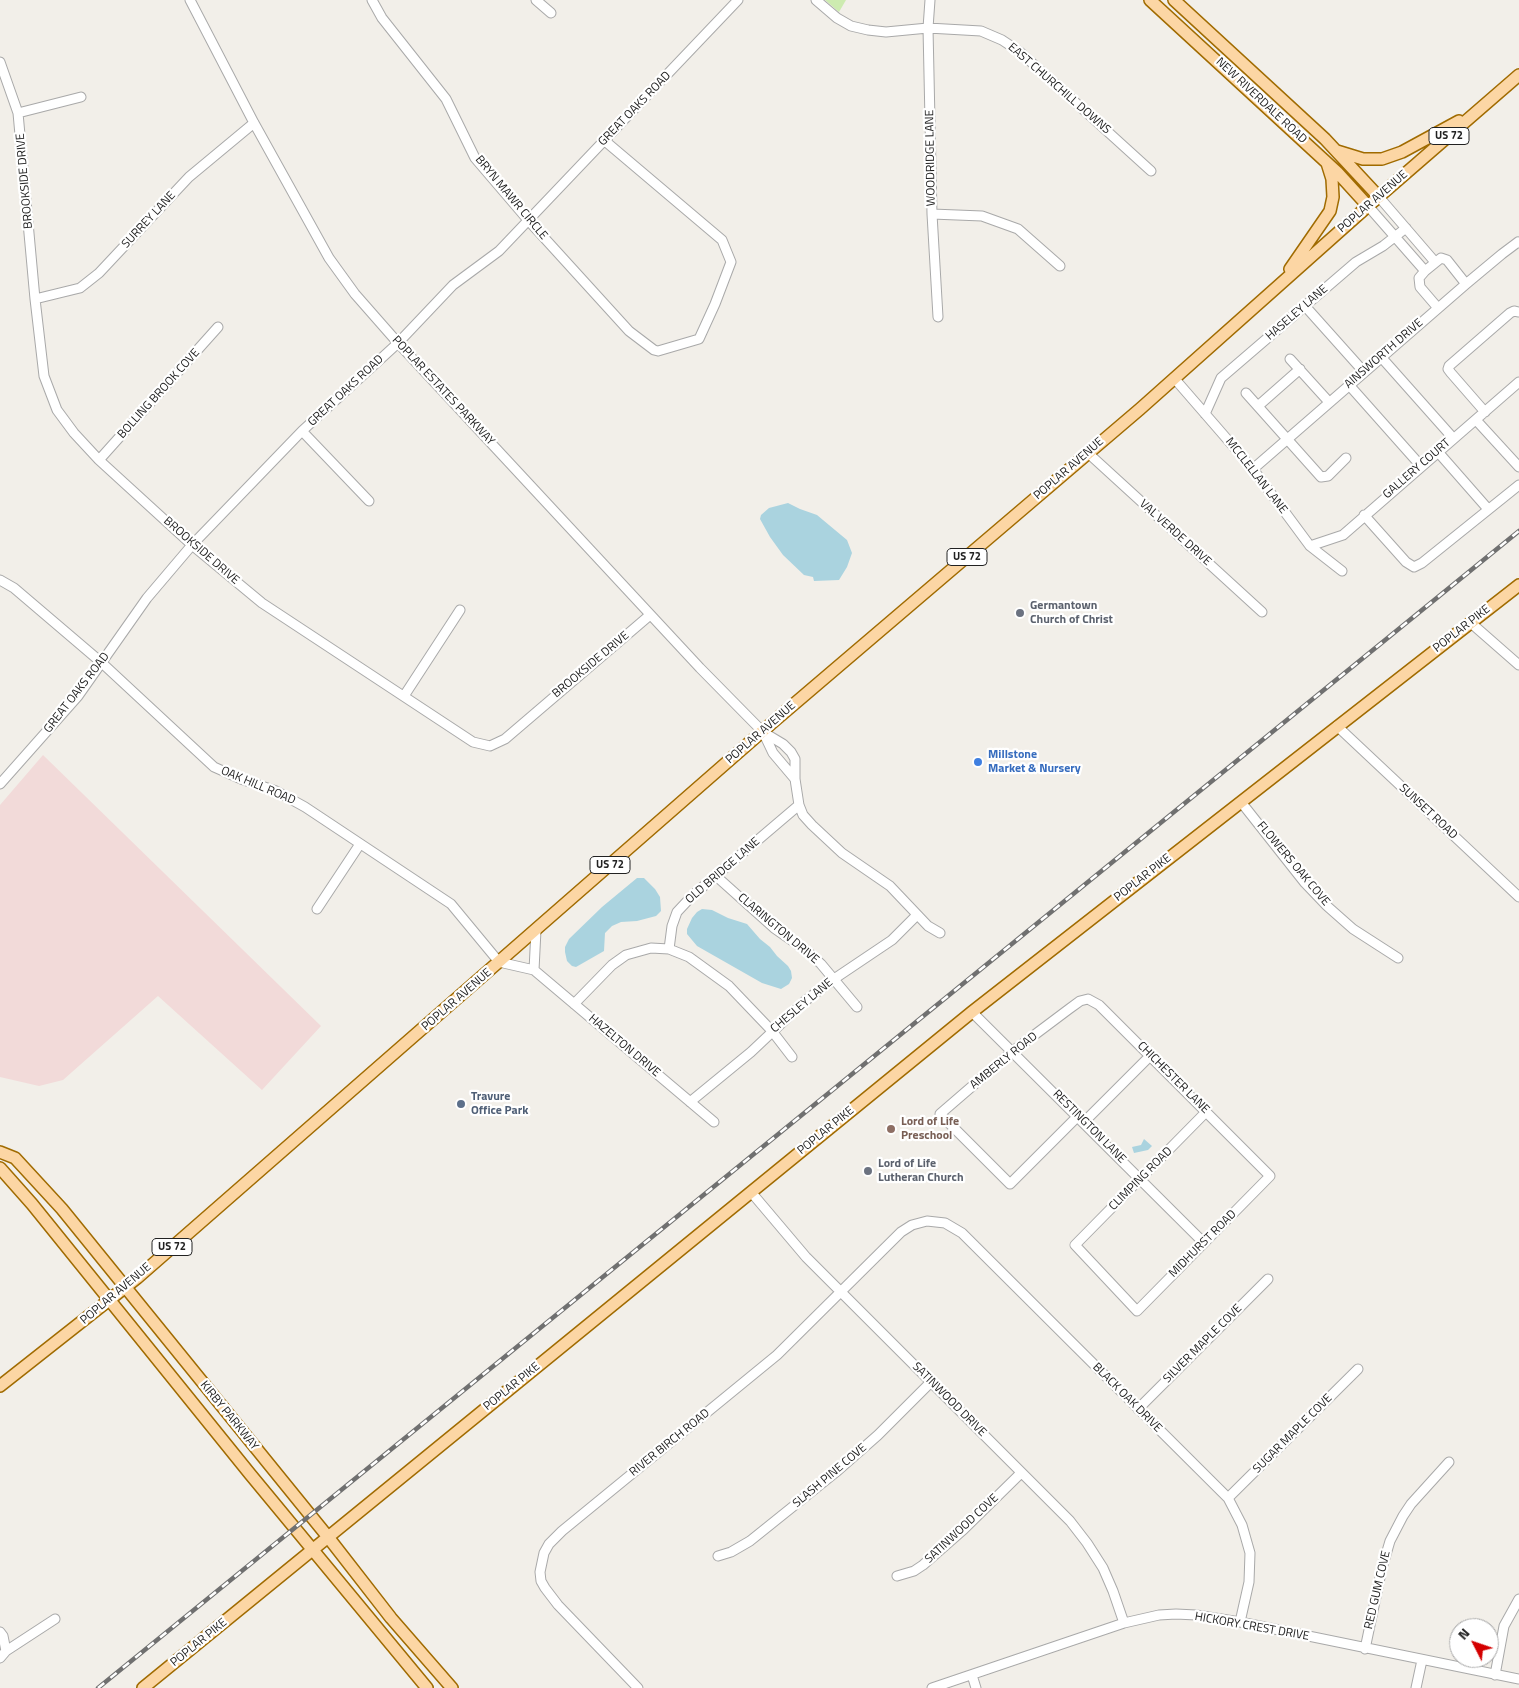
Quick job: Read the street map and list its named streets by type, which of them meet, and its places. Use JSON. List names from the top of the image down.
{
  "streets": {
    "main road": [
      "NEW RIVERDALE ROAD",
      "US 72",
      "POPLAR AVENUE",
      "POPLAR PIKE",
      "KIRBY PARKWAY"
    ],
    "street": [
      "EAST CHURCHILL DOWNS",
      "GREAT OAKS ROAD",
      "WOODRIDGE LANE",
      "BROOKSIDE DRIVE",
      "BRYN MAWR CIRCLE",
      "SURREY LANE",
      "HASELEY LANE",
      "AINSWORTH DRIVE",
      "POPLAR ESTATES PARKWAY",
      "BOLLING BROOK COVE",
      "GALLERY COURT",
      "MCCLELLAN LANE",
      "VAL VERDE DRIVE",
      "OAK HILL ROAD",
      "SUNSET ROAD",
      "FLOWERS OAK COVE",
      "OLD BRIDGE LANE",
      "CLARINGTON DRIVE",
      "CHESLEY LANE",
      "HAZELTON DRIVE",
      "AMBERLY ROAD",
      "CHICHESTER LANE",
      "RESTINGTON LANE",
      "CLIMPING ROAD",
      "MIDHURST ROAD",
      "SILVER MAPLE COVE",
      "BLACK OAK DRIVE",
      "SATINWOOD DRIVE",
      "SUGAR MAPLE COVE",
      "RIVER BIRCH ROAD",
      "SLASH PINE COVE",
      "SATINWOOD COVE",
      "RED GUM COVE",
      "HICKORY CREST DRIVE"
    ]
  },
  "crossings": [
    ["EAST CHURCHILL DOWNS", "WOODRIDGE LANE"],
    ["NEW RIVERDALE ROAD", "POPLAR AVENUE"],
    ["GREAT OAKS ROAD", "BROOKSIDE DRIVE"],
    ["GREAT OAKS ROAD", "BRYN MAWR CIRCLE"],
    ["GREAT OAKS ROAD", "POPLAR ESTATES PARKWAY"],
    ["GREAT OAKS ROAD", "OAK HILL ROAD"],
    ["BROOKSIDE DRIVE", "SURREY LANE"],
    ["BROOKSIDE DRIVE", "POPLAR ESTATES PARKWAY"],
    ["BROOKSIDE DRIVE", "BOLLING BROOK COVE"],
    ["POPLAR AVENUE", "POPLAR ESTATES PARKWAY"],
    ["POPLAR AVENUE", "MCCLELLAN LANE"],
    ["POPLAR AVENUE", "VAL VERDE DRIVE"],
    ["POPLAR AVENUE", "OAK HILL ROAD"],
    ["POPLAR AVENUE", "HAZELTON DRIVE"],
    ["POPLAR AVENUE", "KIRBY PARKWAY"],
    ["SURREY LANE", "POPLAR ESTATES PARKWAY"],
    ["HASELEY LANE", "MCCLELLAN LANE"],
    ["AINSWORTH DRIVE", "MCCLELLAN LANE"],
    ["GALLERY COURT", "MCCLELLAN LANE"],
    ["POPLAR PIKE", "SUNSET ROAD"],
    ["POPLAR PIKE", "FLOWERS OAK COVE"],
    ["POPLAR PIKE", "RESTINGTON LANE"],
    ["POPLAR PIKE", "SATINWOOD DRIVE"],
    ["POPLAR PIKE", "KIRBY PARKWAY"],
    ["OAK HILL ROAD", "HAZELTON DRIVE"],
    ["OLD BRIDGE LANE", "CLARINGTON DRIVE"],
    ["CLARINGTON DRIVE", "CHESLEY LANE"],
    ["CHESLEY LANE", "HAZELTON DRIVE"],
    ["AMBERLY ROAD", "CHICHESTER LANE"],
    ["AMBERLY ROAD", "RESTINGTON LANE"],
    ["CHICHESTER LANE", "CLIMPING ROAD"],
    ["CHICHESTER LANE", "MIDHURST ROAD"],
    ["RESTINGTON LANE", "CLIMPING ROAD"],
    ["RESTINGTON LANE", "MIDHURST ROAD"],
    ["CLIMPING ROAD", "MIDHURST ROAD"],
    ["SILVER MAPLE COVE", "BLACK OAK DRIVE"],
    ["BLACK OAK DRIVE", "SUGAR MAPLE COVE"],
    ["BLACK OAK DRIVE", "RIVER BIRCH ROAD"],
    ["BLACK OAK DRIVE", "HICKORY CREST DRIVE"],
    ["SATINWOOD DRIVE", "RIVER BIRCH ROAD"],
    ["SATINWOOD DRIVE", "SLASH PINE COVE"],
    ["SATINWOOD DRIVE", "SATINWOOD COVE"],
    ["SATINWOOD DRIVE", "HICKORY CREST DRIVE"],
    ["RED GUM COVE", "HICKORY CREST DRIVE"]
  ],
  "places": [
    "Germantown Church of Christ",
    "Millstone Market & Nursery",
    "Travure Office Park",
    "Lord of Life Preschool",
    "Lord of Life Lutheran Church"
  ],
  "north": "top left"
}
